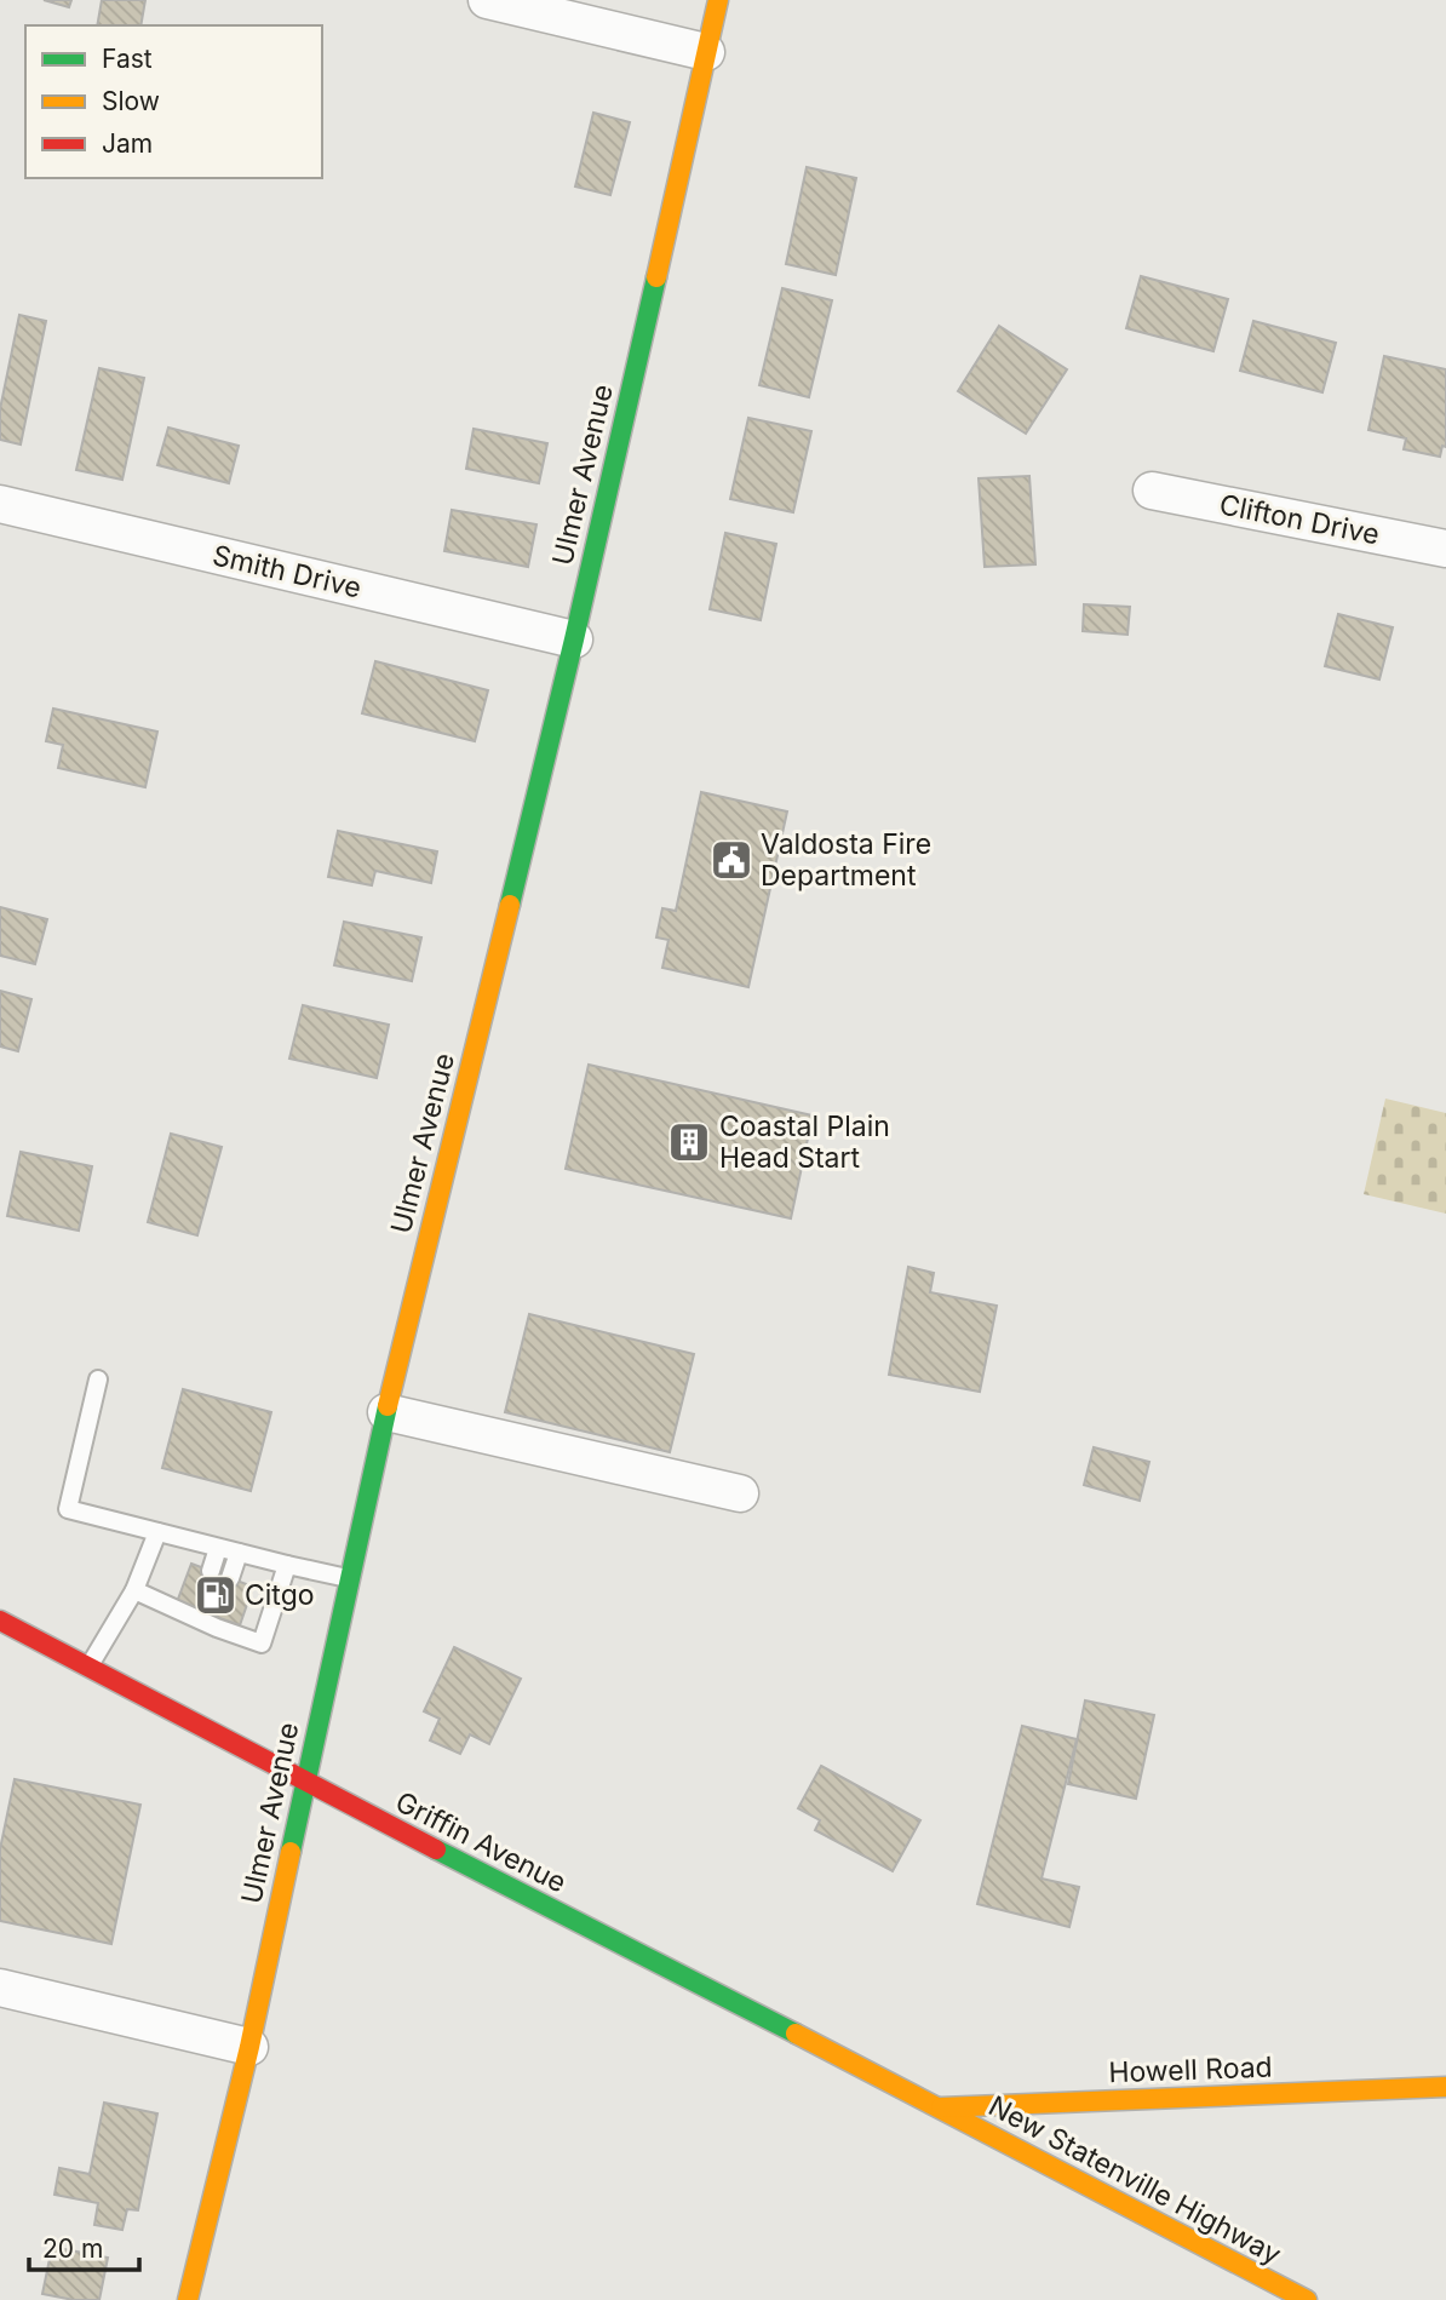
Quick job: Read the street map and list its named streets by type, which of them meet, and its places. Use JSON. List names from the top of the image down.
{
  "streets": {
    "main road": [
      "Ulmer Avenue",
      "Griffin Avenue",
      "Howell Road",
      "New Statenville Highway"
    ],
    "street": ["Clifton Drive", "Smith Drive"]
  },
  "crossings": [
    ["Ulmer Avenue", "Smith Drive"],
    ["Ulmer Avenue", "Griffin Avenue"],
    ["Griffin Avenue", "Howell Road"],
    ["Griffin Avenue", "New Statenville Highway"],
    ["Howell Road", "New Statenville Highway"]
  ],
  "places": {
    "public building": ["Valdosta Fire Department"],
    "building": ["Coastal Plain Head Start"],
    "fuel station": ["Citgo"]
  },
  "legend": ["Fast", "Slow", "Jam"],
  "scale_bar": "20 m"
}
